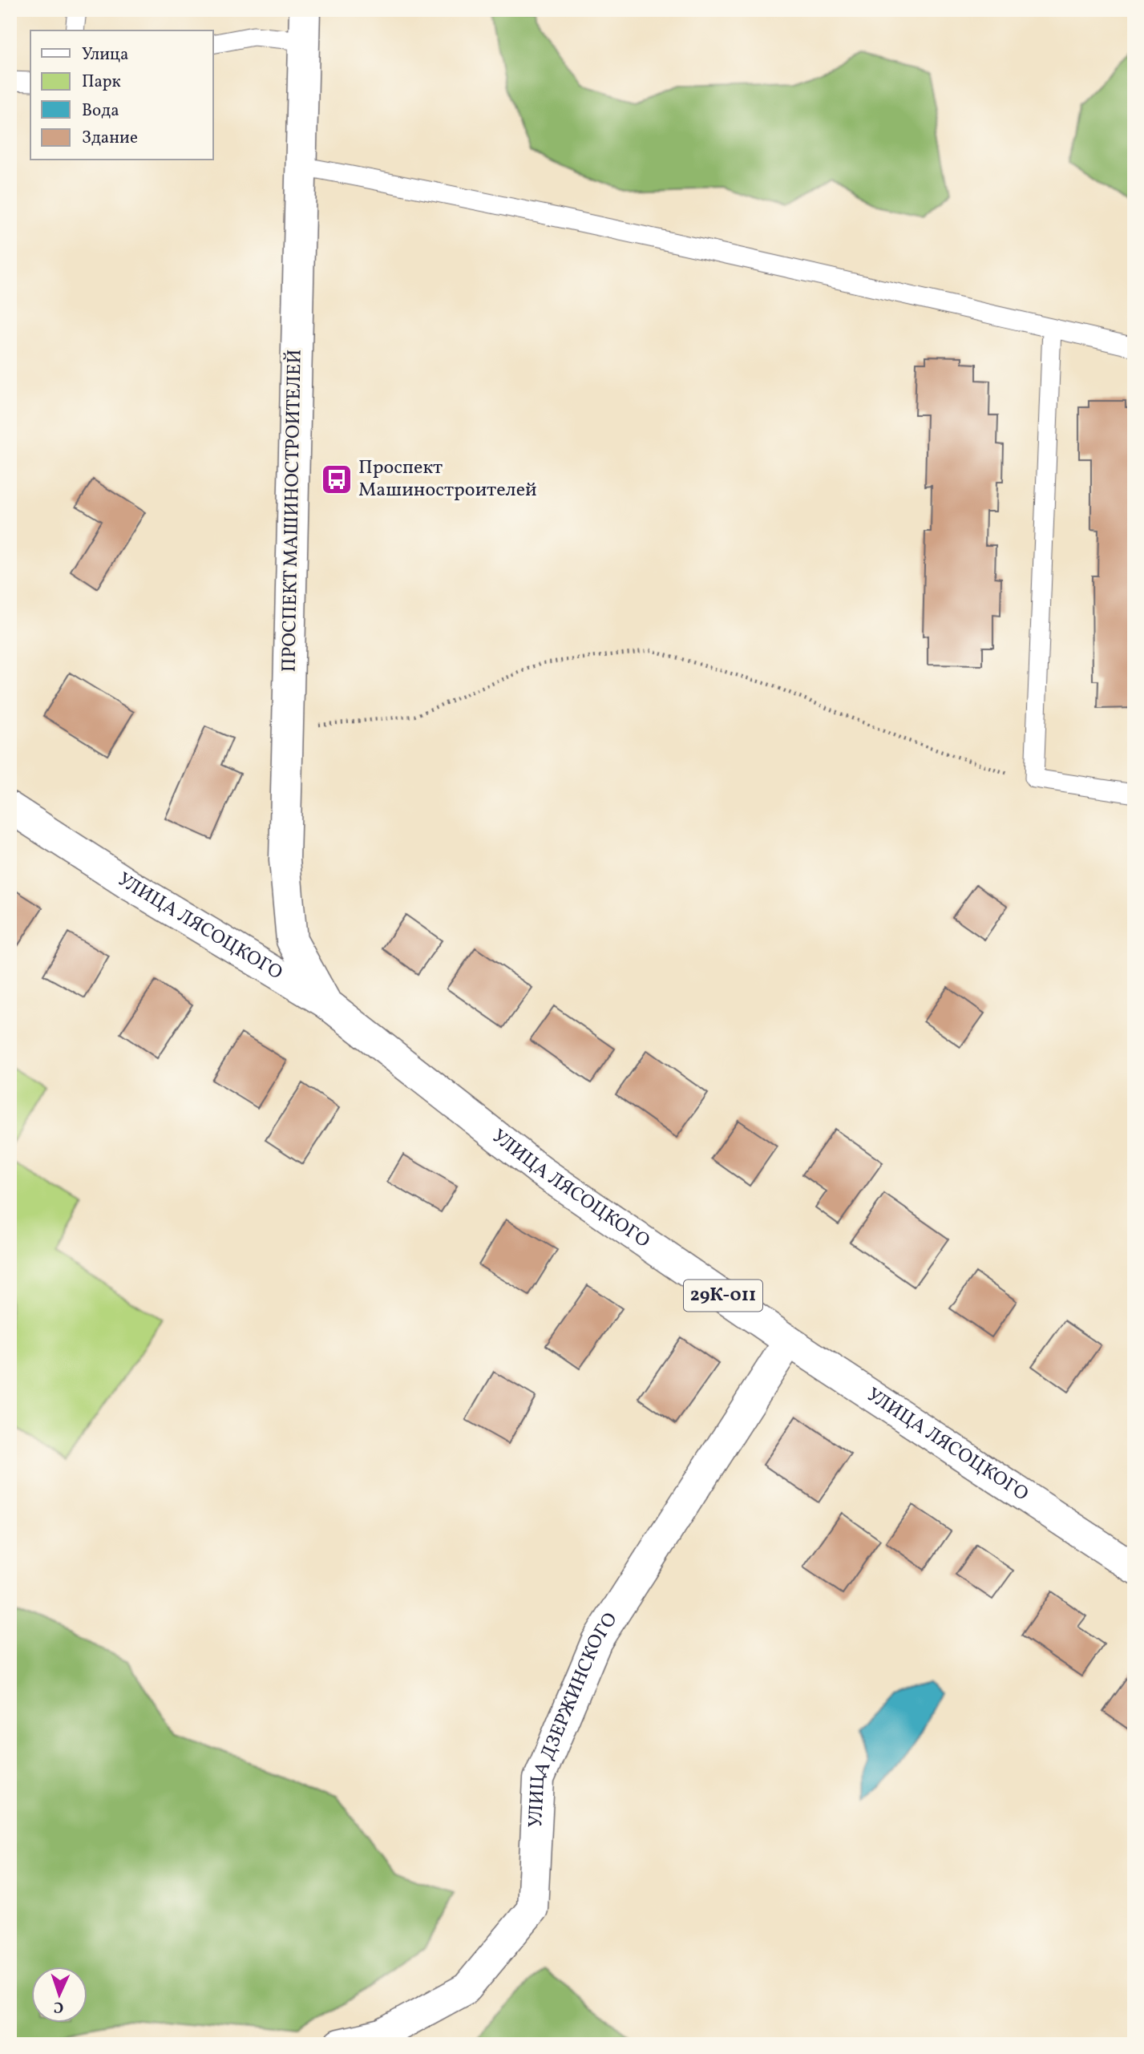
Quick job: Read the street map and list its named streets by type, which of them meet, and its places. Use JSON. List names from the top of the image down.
{
  "streets": {
    "main road": [
      "ПРОСПЕКТ МАШИНОСТРОИТЕЛЕЙ",
      "УЛИЦА ЛЯСОЦКОГО",
      "29К-011",
      "УЛИЦА ДЗЕРЖИНСКОГО"
    ]
  },
  "crossings": [
    ["ПРОСПЕКТ МАШИНОСТРОИТЕЛЕЙ", "УЛИЦА ЛЯСОЦКОГО"],
    ["УЛИЦА ЛЯСОЦКОГО", "УЛИЦА ДЗЕРЖИНСКОГО"]
  ],
  "places": {
    "bus stop": ["Проспект Машиностроителей"]
  },
  "legend": [
    "Улица",
    "Парк",
    "Вода",
    "Здание"
  ],
  "north": "bottom"
}
